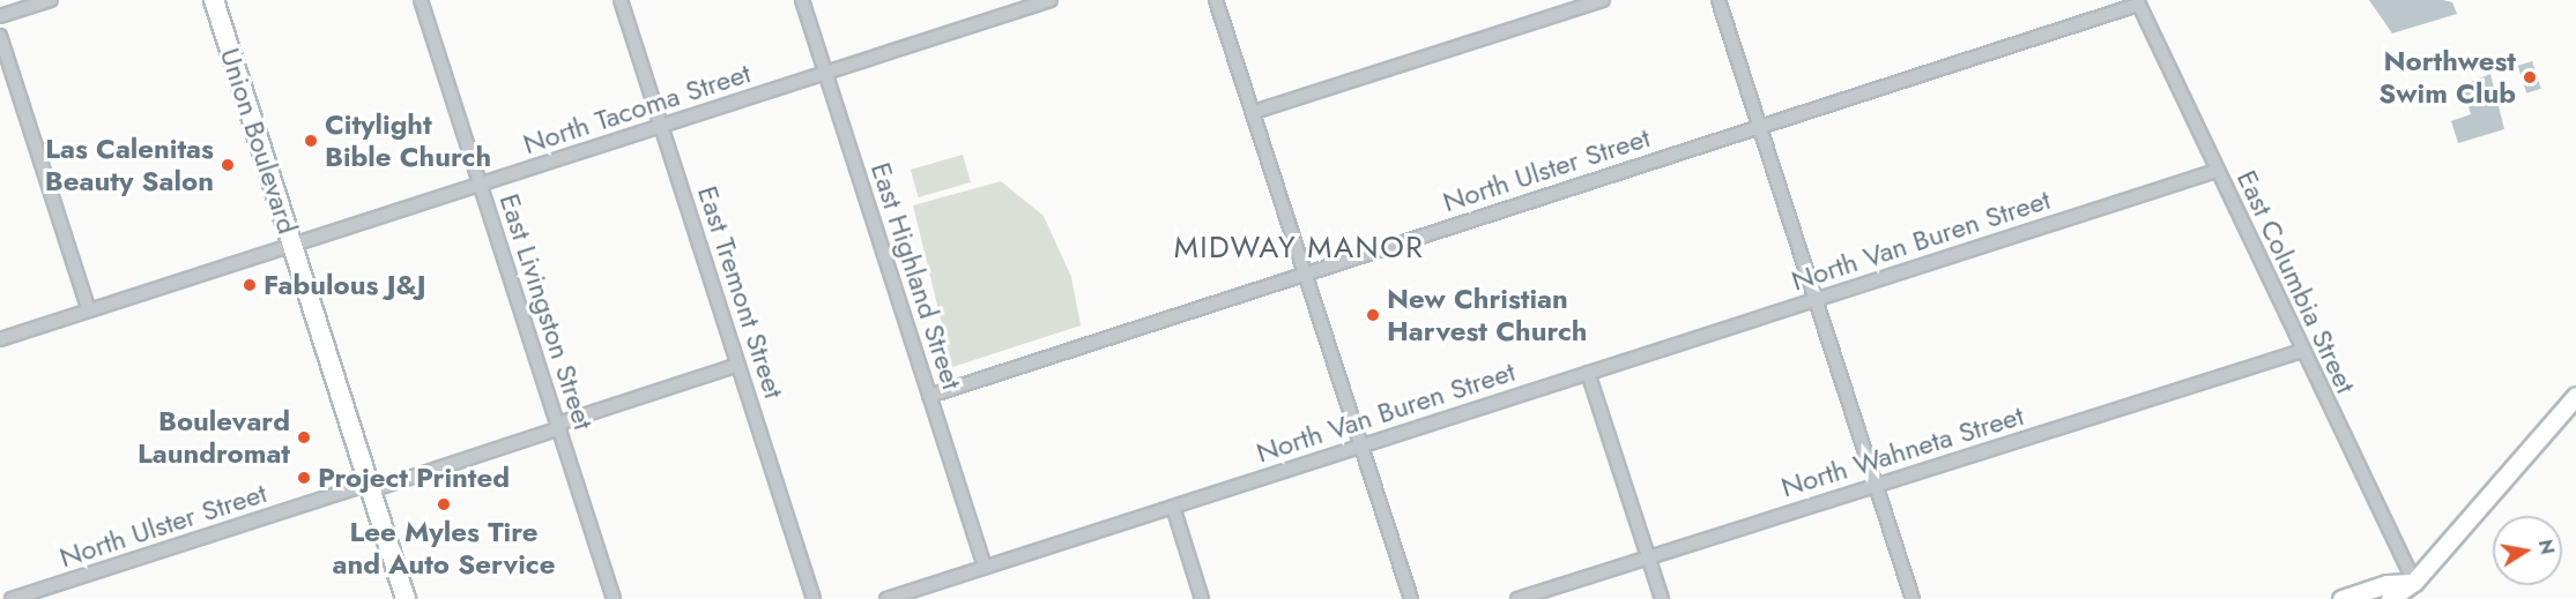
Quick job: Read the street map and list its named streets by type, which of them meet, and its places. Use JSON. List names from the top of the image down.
{
  "streets": {
    "main road": ["Union Boulevard"],
    "street": [
      "North Tacoma Street",
      "North Ulster Street",
      "North Van Buren Street",
      "East Highland Street",
      "East Columbia Street",
      "East Tremont Street",
      "East Livingston Street",
      "North Wahneta Street"
    ]
  },
  "crossings": [
    ["North Tacoma Street", "Union Boulevard"],
    ["North Tacoma Street", "East Highland Street"],
    ["North Tacoma Street", "East Tremont Street"],
    ["North Tacoma Street", "East Livingston Street"],
    ["Union Boulevard", "North Ulster Street"],
    ["North Ulster Street", "East Highland Street"],
    ["North Ulster Street", "East Columbia Street"],
    ["North Ulster Street", "East Tremont Street"],
    ["North Ulster Street", "East Livingston Street"],
    ["North Van Buren Street", "East Highland Street"],
    ["North Van Buren Street", "East Columbia Street"],
    ["East Columbia Street", "North Wahneta Street"]
  ],
  "districts": ["MIDWAY MANOR"],
  "places": [
    "Northwest Swim Club",
    "Citylight Bible Church",
    "Las Calenitas Beauty Salon",
    "Fabulous J&J",
    "New Christian Harvest Church",
    "Boulevard Laundromat",
    "Project Printed",
    "Lee Myles Tire and Auto Service"
  ],
  "north": "right"
}
